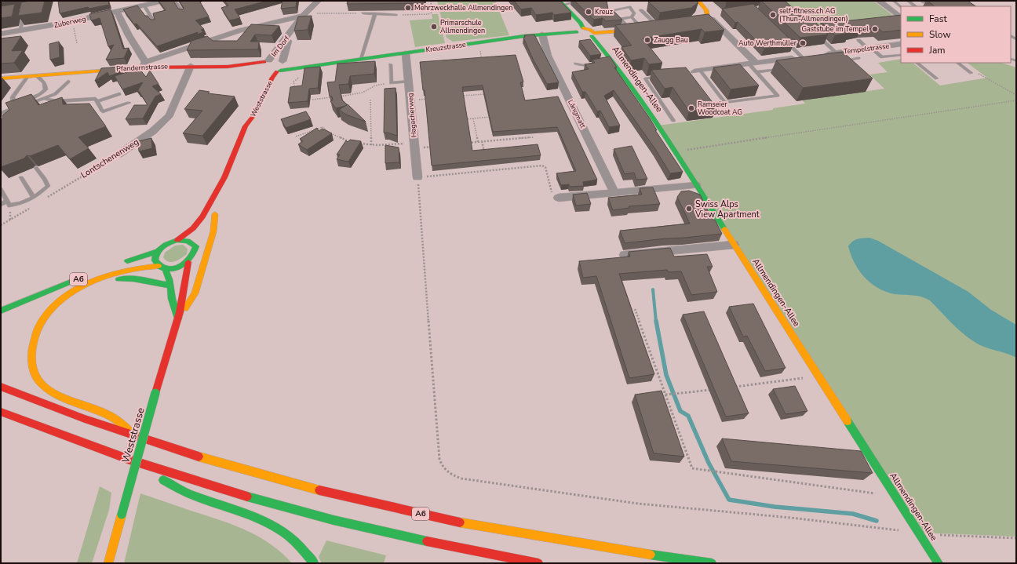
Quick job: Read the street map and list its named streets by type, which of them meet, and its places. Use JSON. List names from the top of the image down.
{
  "streets": {
    "main road": [
      "Kreuzstrasse",
      "Pfandernstrasse",
      "Allmendingen-Allee",
      "Weststrasse",
      "A6"
    ],
    "street": [
      "Zuberweg",
      "Im Dorf",
      "Tempelstrasse",
      "Längmatt",
      "Hagacherweg",
      "Lontschenenweg"
    ]
  },
  "crossings": [
    ["Im Dorf", "Kreuzstrasse"],
    ["Im Dorf", "Pfandernstrasse"],
    ["Im Dorf", "Weststrasse"],
    ["Kreuzstrasse", "Pfandernstrasse"],
    ["Kreuzstrasse", "Weststrasse"],
    ["Kreuzstrasse", "Längmatt"],
    ["Kreuzstrasse", "Hagacherweg"],
    ["Pfandernstrasse", "Lontschenenweg"]
  ],
  "places": [
    "Mehrzweckhalle Allmendingen",
    "Kreuz",
    "self-fitness.ch AG (Thun-Allmendingen)",
    "Primarschule Allmendingen",
    "Gaststube im Tempel",
    "Zaugg Bau",
    "Auto Werthmüller",
    "Ramseier Woodcoat AG",
    "Swiss Alps View Apartment"
  ],
  "legend": ["Fast", "Slow", "Jam"]
}
